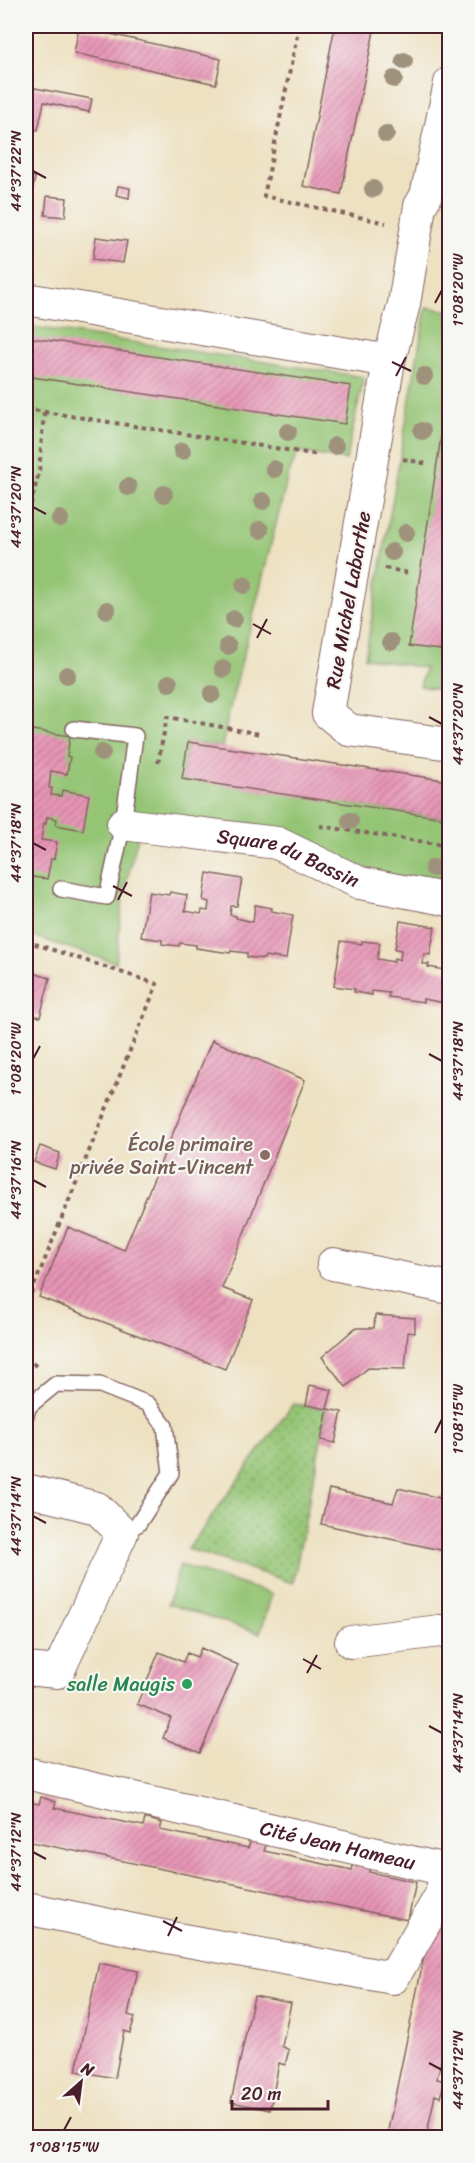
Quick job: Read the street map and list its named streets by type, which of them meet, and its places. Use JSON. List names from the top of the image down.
{
  "streets": {
    "street": ["Rue Michel Labarthe", "Square du Bassin", "Cité Jean Hameau"]
  },
  "places": ["École primaire privée Saint-Vincent", "salle Maugis"],
  "scale_bar": "20 m",
  "north": "top right",
  "coordinates": [
    "44°37'22\"N",
    "1°08'20\"W",
    "44°37'20\"N",
    "44°37'18\"N",
    "44°37'16\"N",
    "1°08'15\"W",
    "44°37'14\"N",
    "44°37'12\"N"
  ]
}
